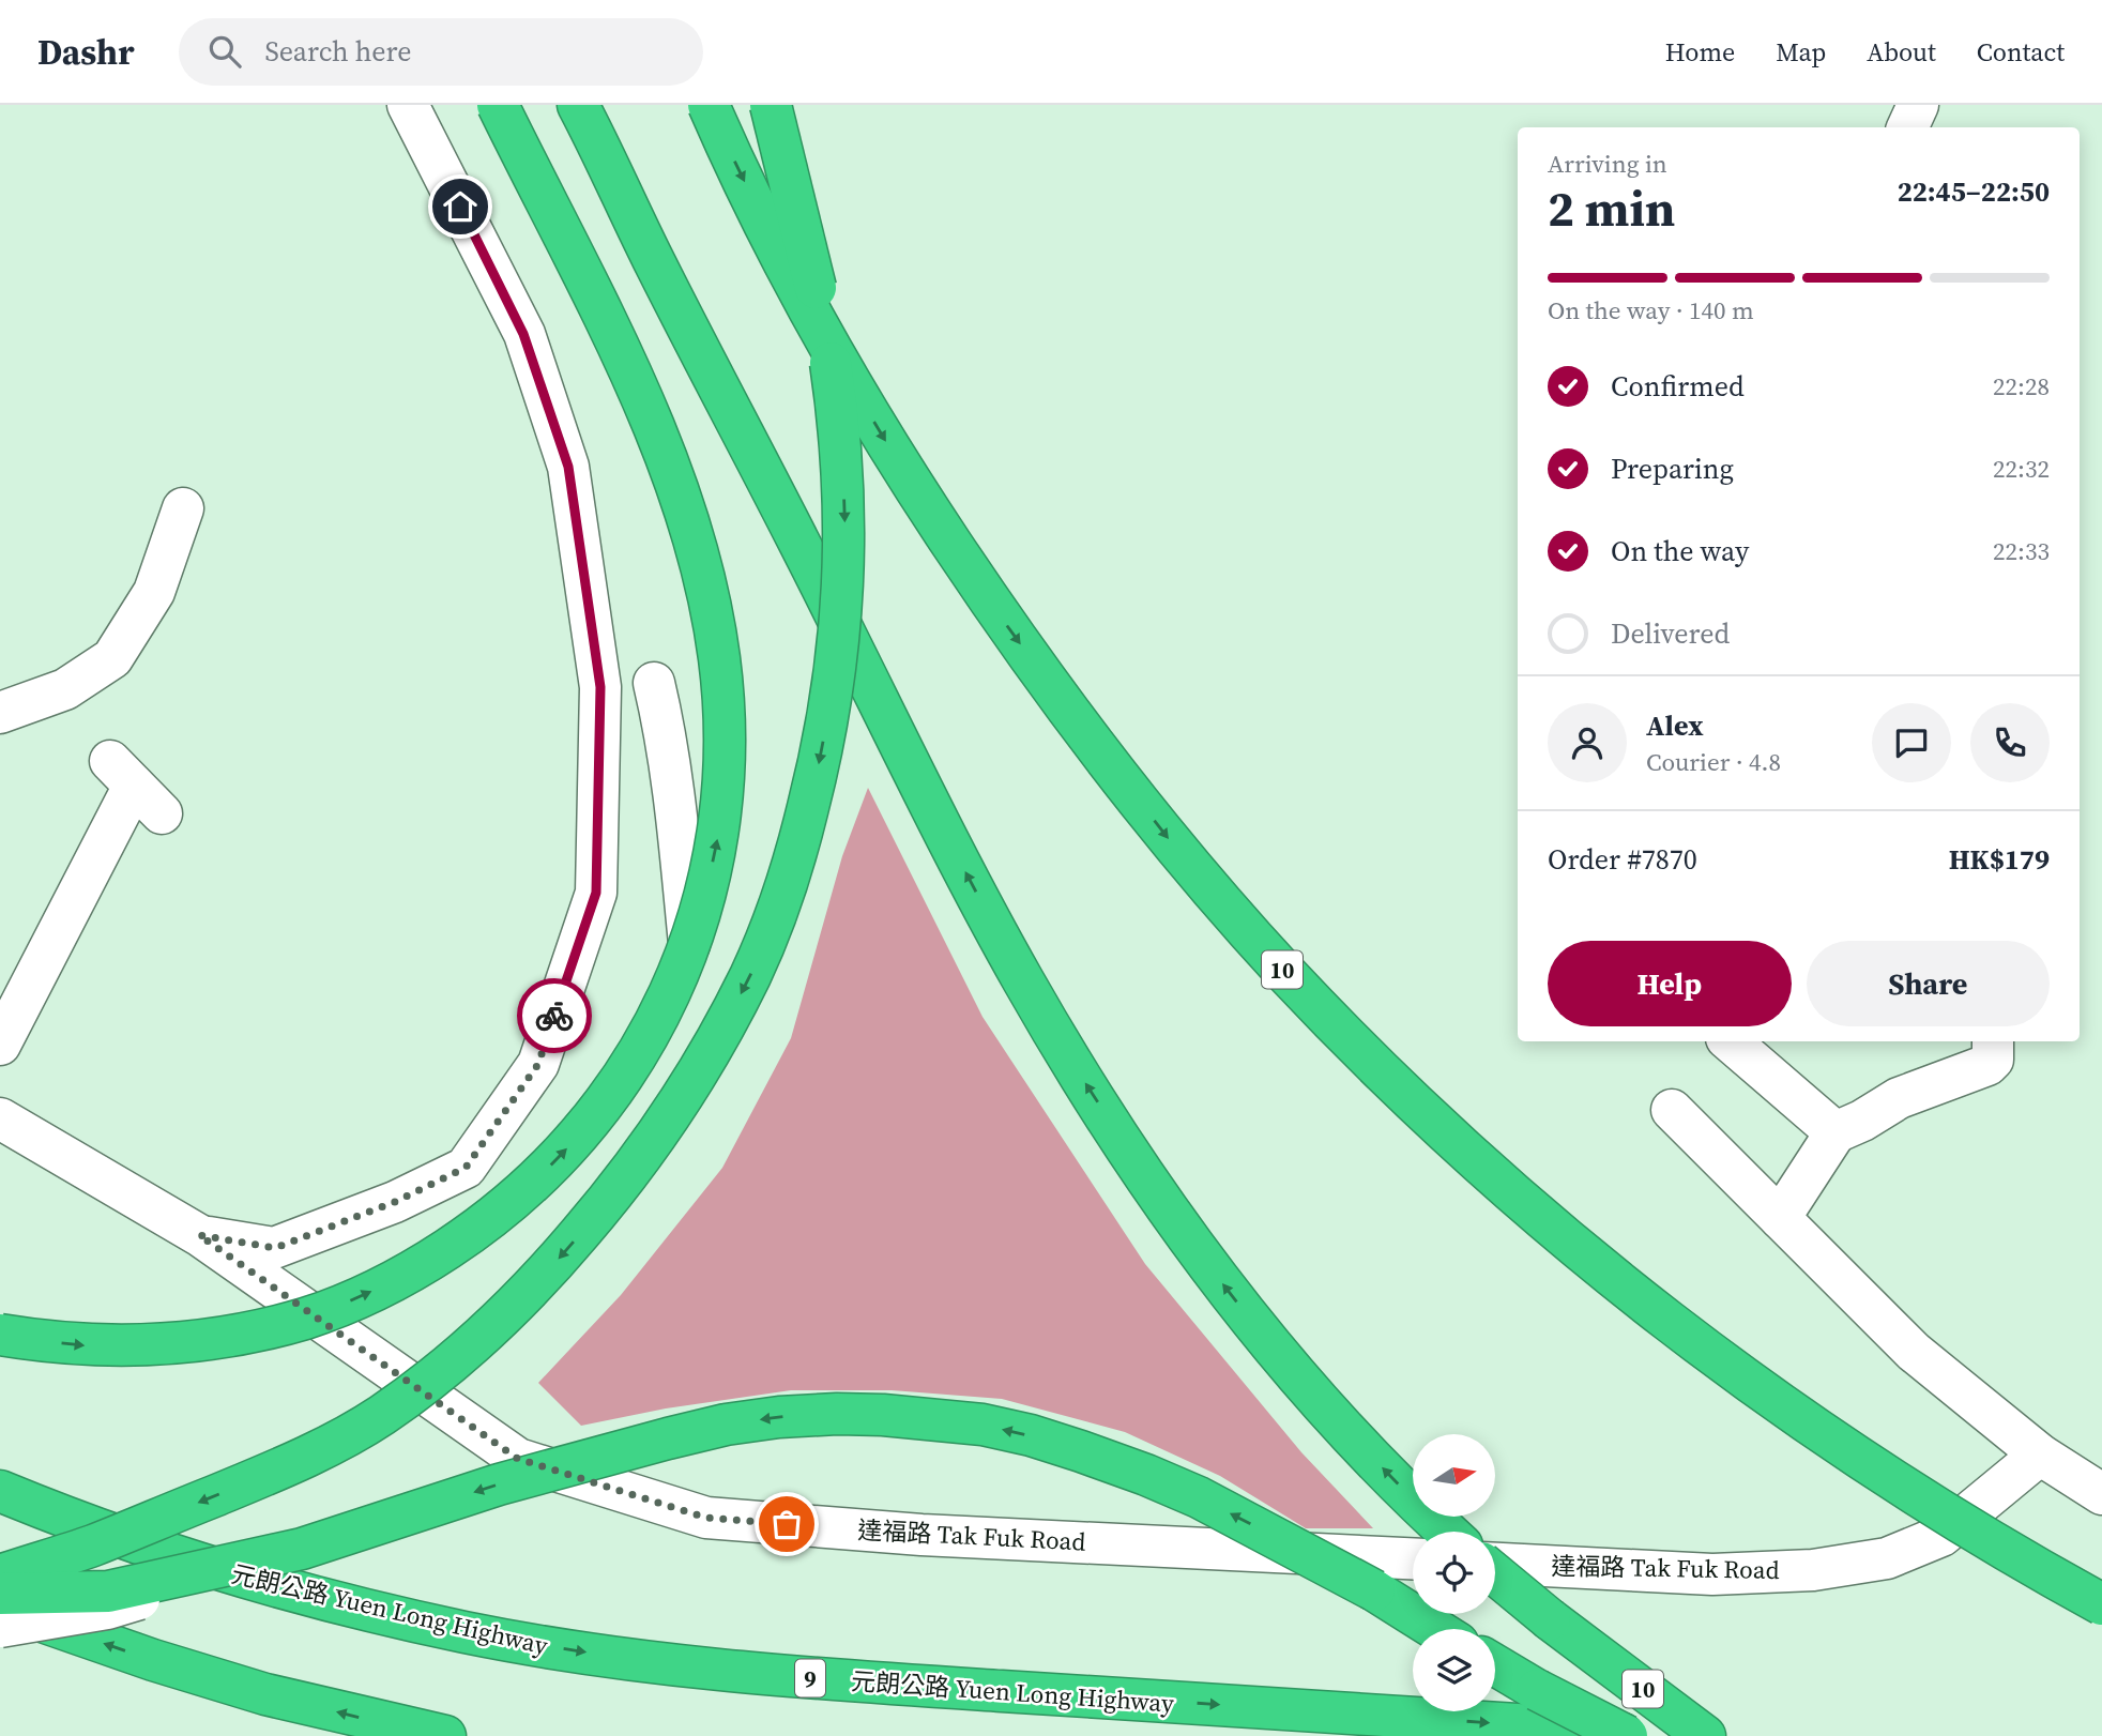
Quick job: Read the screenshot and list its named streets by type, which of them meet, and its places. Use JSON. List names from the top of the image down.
{
  "streets": {
    "highway": ["10", "元朗公路 Yuen Long Highway", "9"],
    "street": ["達福路 Tak Fuk Road"]
  },
  "north": "right",
  "page": {
    "header": "Dashr",
    "search": "Search here",
    "nav": [
      "Home",
      "Map",
      "About",
      "Contact"
    ],
    "heading": ["2 min", "Arriving in", "22:45–22:50"],
    "panel": [
      "Alex",
      "Courier · 4.8",
      "Order #7870",
      "HK$179"
    ],
    "bar": "On the way · 140 m",
    "list": [
      ["Confirmed", "22:28"],
      ["Preparing", "22:32"],
      ["On the way", "22:33"],
      "Delivered"
    ],
    "buttons": ["Help", "Share"]
  }
}
